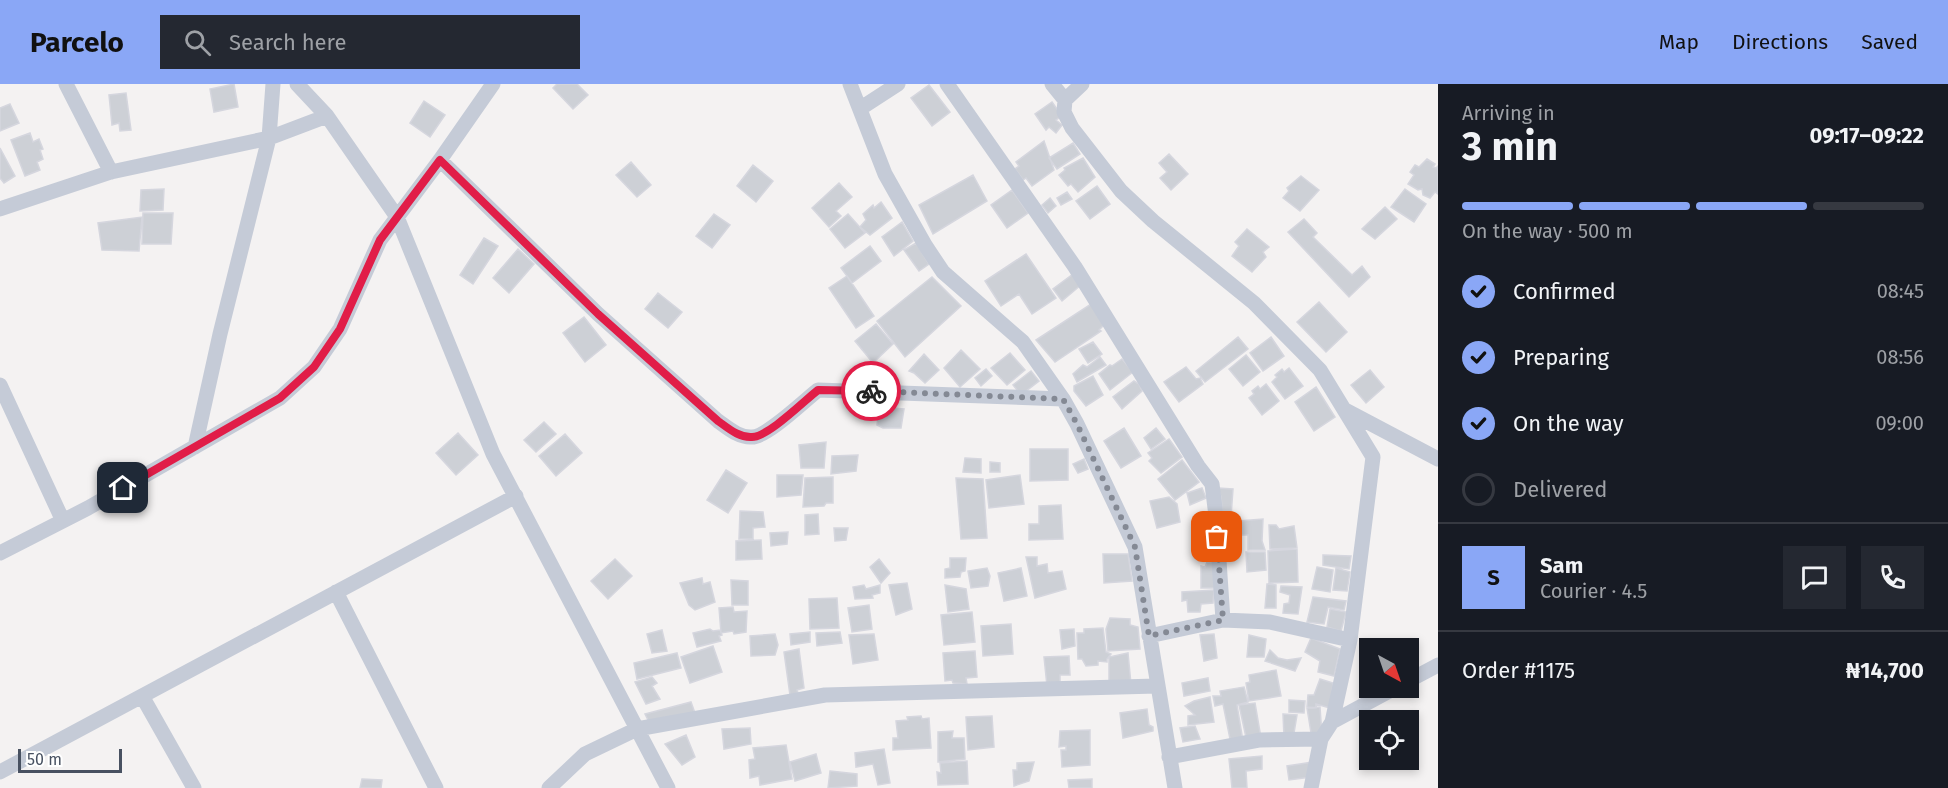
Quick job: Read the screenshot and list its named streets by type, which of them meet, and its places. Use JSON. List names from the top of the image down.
{
  "scale_bar": "50 m",
  "north": "bottom right",
  "page": {
    "header": "Parcelo",
    "search": "Search here",
    "nav": ["Map", "Directions", "Saved"],
    "heading": ["3 min", "Arriving in", "09:17–09:22"],
    "panel": [
      "Sam",
      "Courier · 4.5",
      "Order #1175",
      "₦14,700"
    ],
    "bar": "On the way · 500 m",
    "list": [
      ["Confirmed", "08:45"],
      ["Preparing", "08:56"],
      ["On the way", "09:00"],
      "Delivered"
    ],
    "round": "S",
    "scale": "50 m"
  }
}
